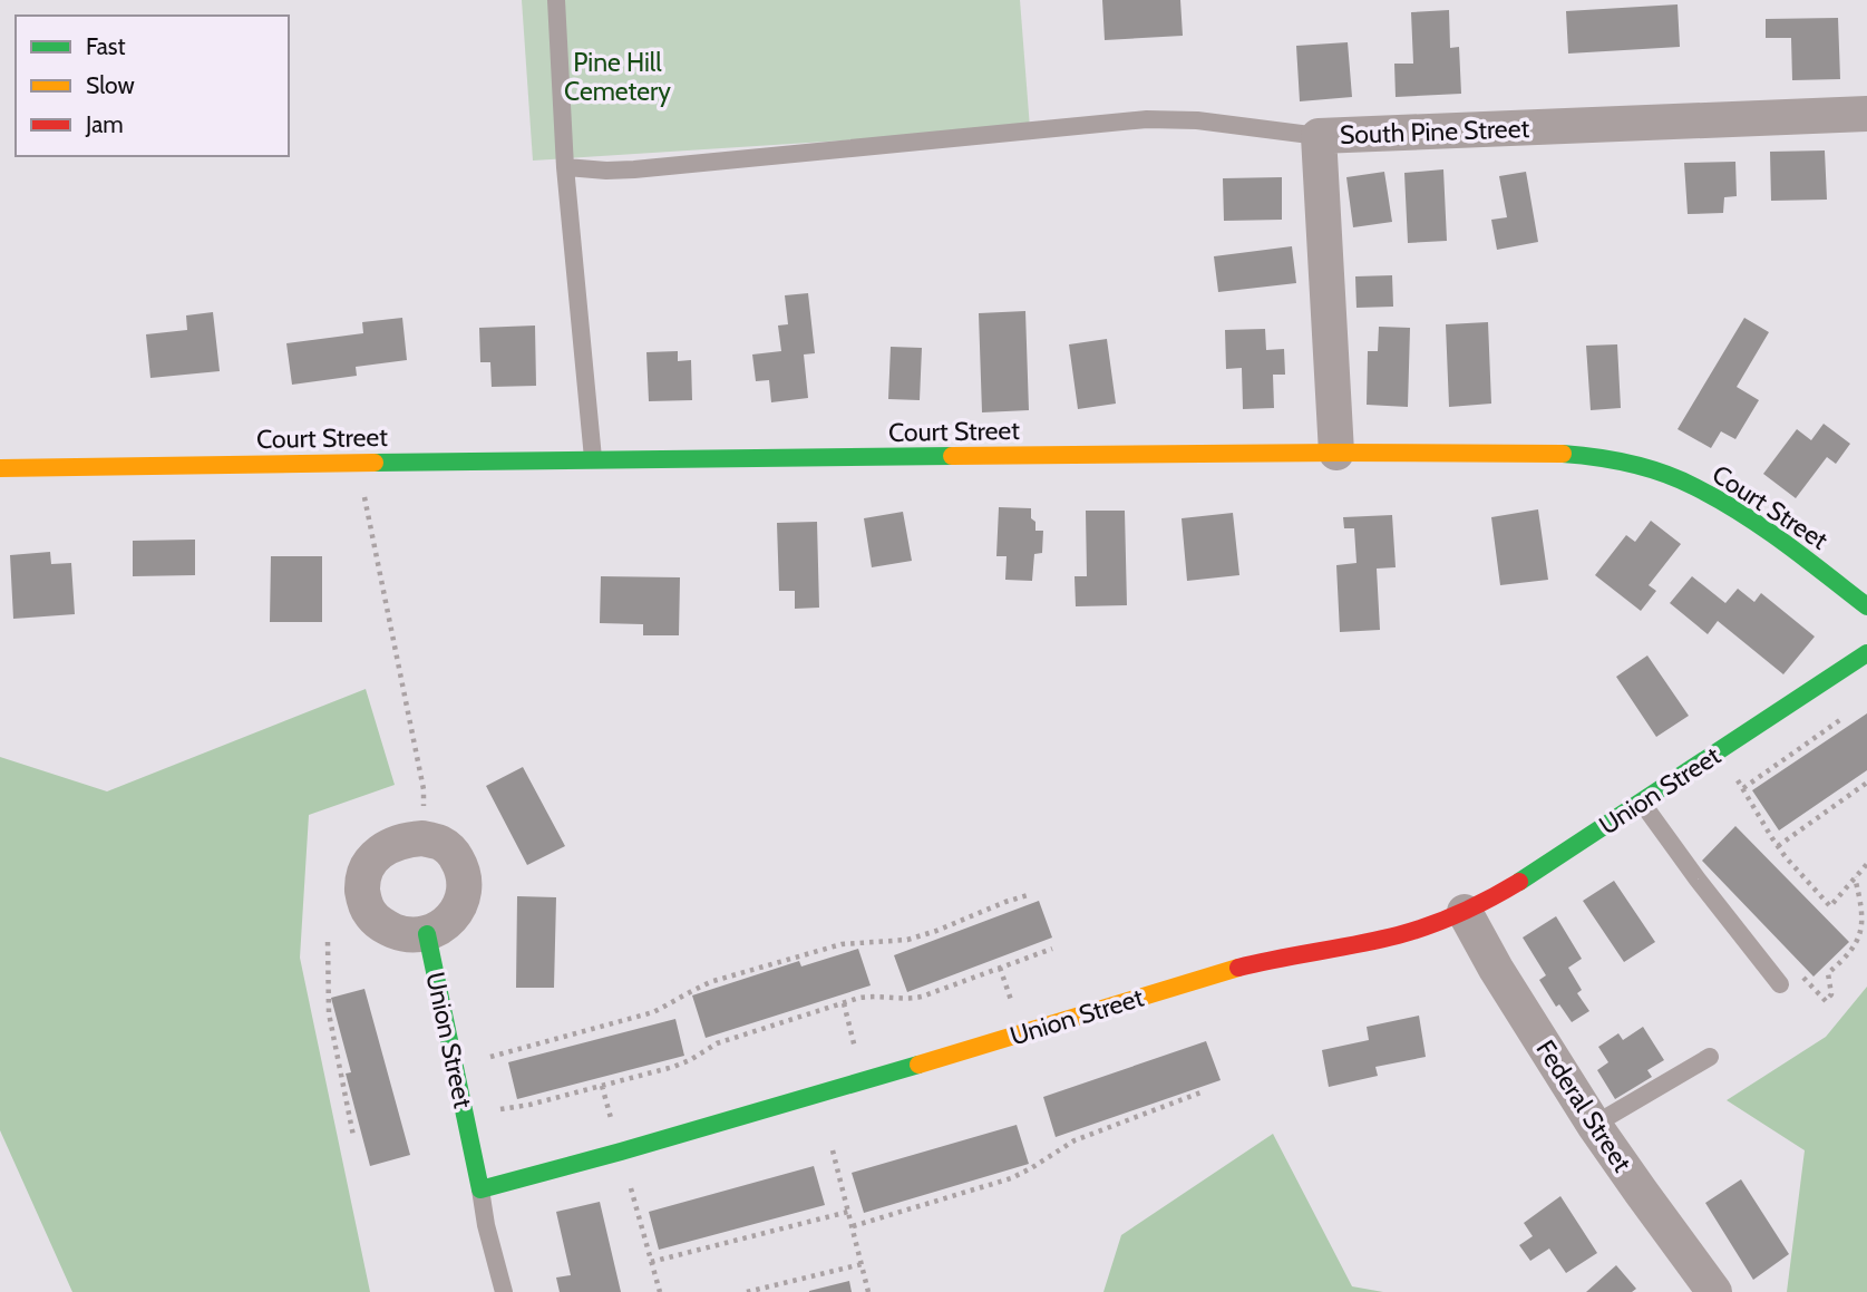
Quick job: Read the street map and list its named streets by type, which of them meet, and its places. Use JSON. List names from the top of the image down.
{
  "streets": {
    "street": [
      "South Pine Street",
      "Court Street",
      "Union Street",
      "Federal Street"
    ]
  },
  "crossings": [
    ["South Pine Street", "Court Street"],
    ["Union Street", "Federal Street"]
  ],
  "parks": ["Pine Hill Cemetery"],
  "legend": ["Fast", "Slow", "Jam"]
}
